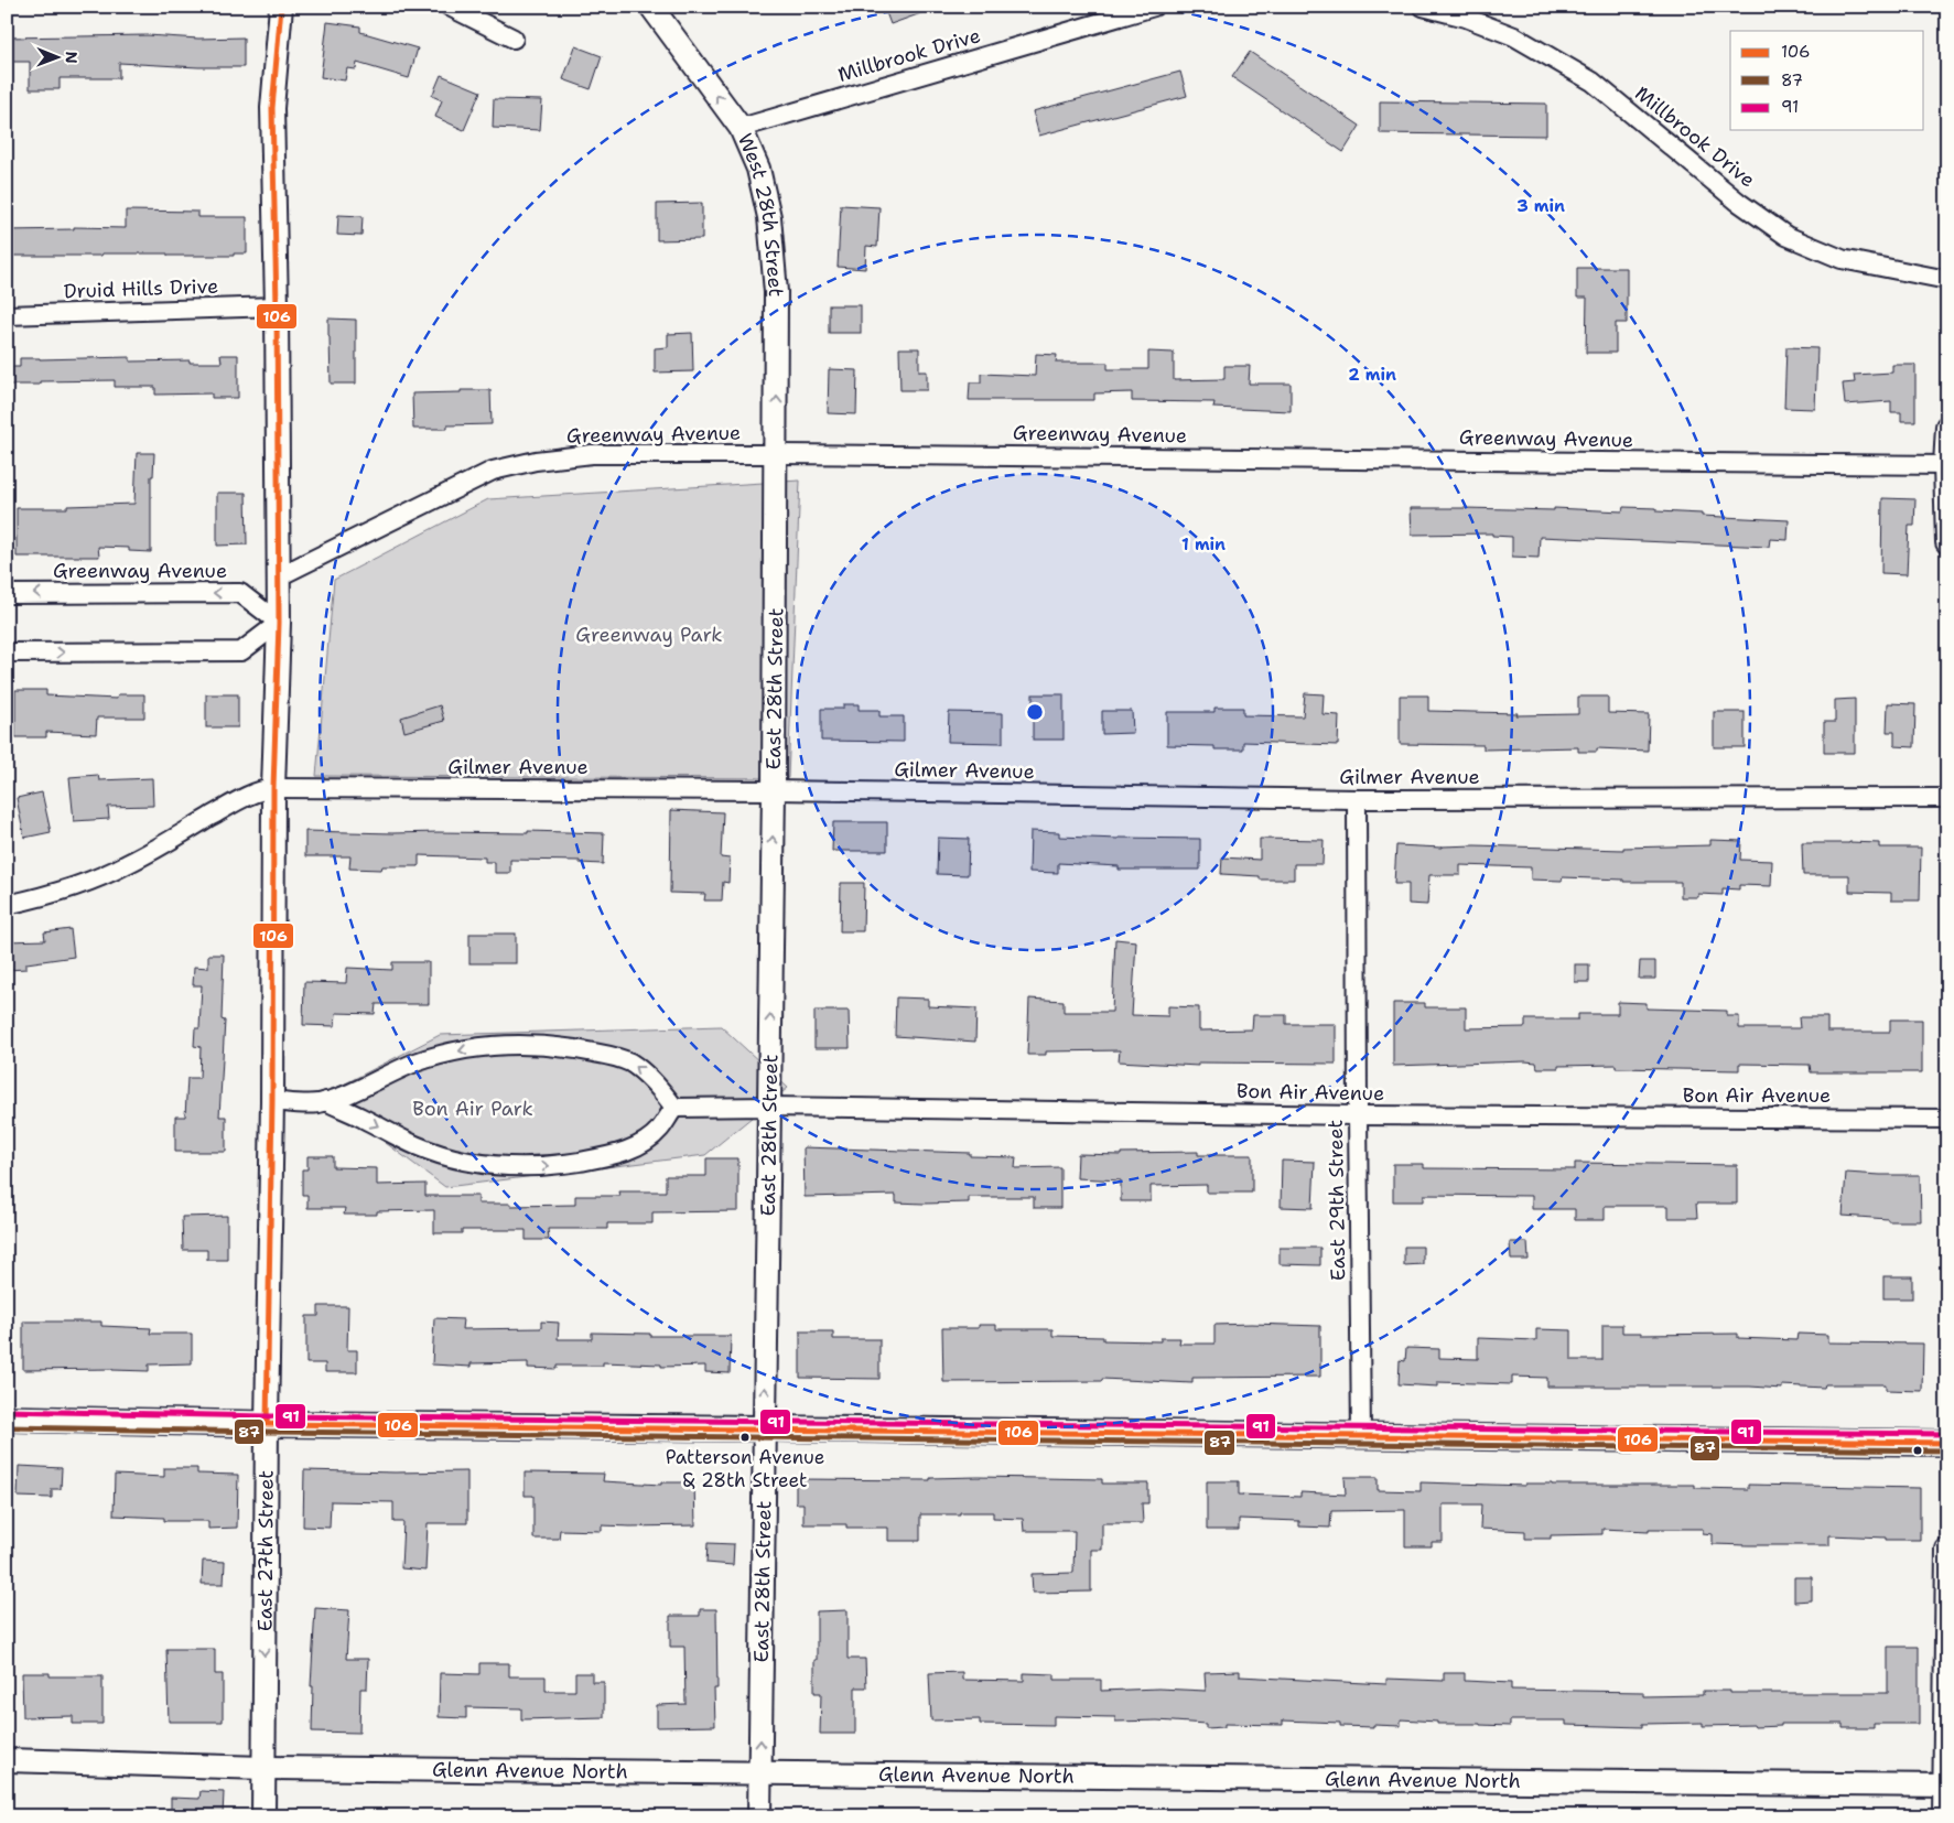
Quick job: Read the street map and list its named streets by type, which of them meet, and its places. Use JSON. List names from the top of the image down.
{
  "streets": {
    "street": [
      "Millbrook Drive",
      "West 28th Street",
      "Druid Hills Drive",
      "Greenway Avenue",
      "East 28th Street",
      "Gilmer Avenue",
      "Bon Air Avenue",
      "East 29th Street",
      "East 27th Street",
      "Glenn Avenue North"
    ]
  },
  "crossings": [
    ["Millbrook Drive", "West 28th Street"],
    ["West 28th Street", "Greenway Avenue"],
    ["West 28th Street", "East 28th Street"],
    ["Druid Hills Drive", "East 27th Street"],
    ["Greenway Avenue", "East 28th Street"],
    ["Greenway Avenue", "East 27th Street"],
    ["East 28th Street", "Gilmer Avenue"],
    ["East 28th Street", "Bon Air Avenue"],
    ["East 28th Street", "Glenn Avenue North"],
    ["Gilmer Avenue", "East 29th Street"],
    ["Gilmer Avenue", "East 27th Street"],
    ["Bon Air Avenue", "East 29th Street"],
    ["East 27th Street", "Glenn Avenue North"]
  ],
  "one_way": ["West 28th Street", "East 28th Street"],
  "parks": ["Greenway Park", "Bon Air Park"],
  "places": ["Patterson Avenue & 28th Street"],
  "lines": ["transit line 106", "transit line 91", "transit line 87"],
  "legend": ["106", "87", "91"],
  "north": "right",
  "rings": ["3 min", "2 min", "1 min"]
}
